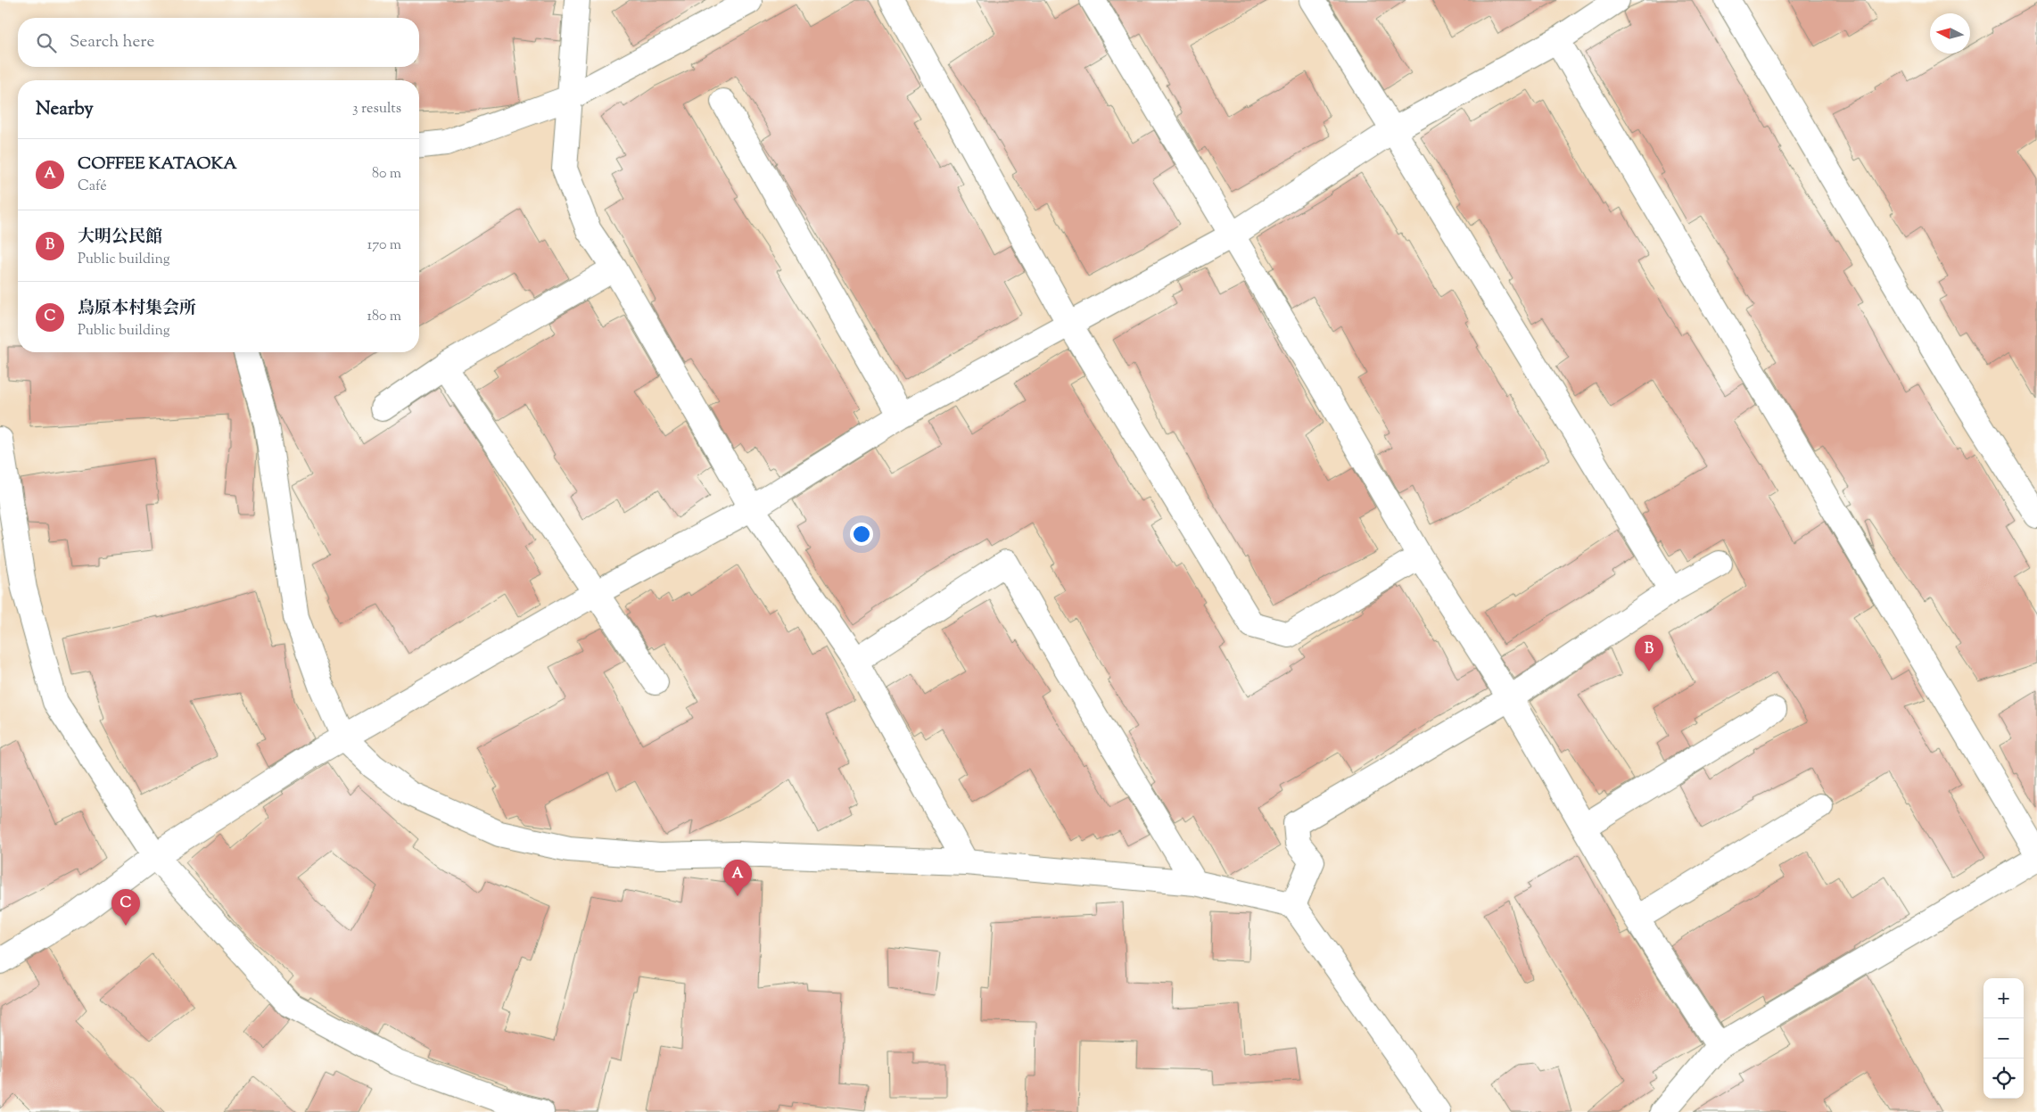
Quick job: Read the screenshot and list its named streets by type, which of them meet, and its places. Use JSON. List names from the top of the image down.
{
  "north": "left",
  "page": {
    "search": "Search here",
    "heading": ["Nearby", "3 results"],
    "list": [
      {
        "mark": "A",
        "name": "COFFEE KATAOKA",
        "note": "Café",
        "value": "80 m"
      },
      {
        "mark": "B",
        "name": "大明公民館",
        "note": "Public building",
        "value": "170 m"
      },
      {
        "mark": "C",
        "name": "鳥原本村集会所",
        "note": "Public building",
        "value": "180 m"
      }
    ],
    "pins": ["B", "A", "C"],
    "map_buttons": ["+", "−"]
  }
}
